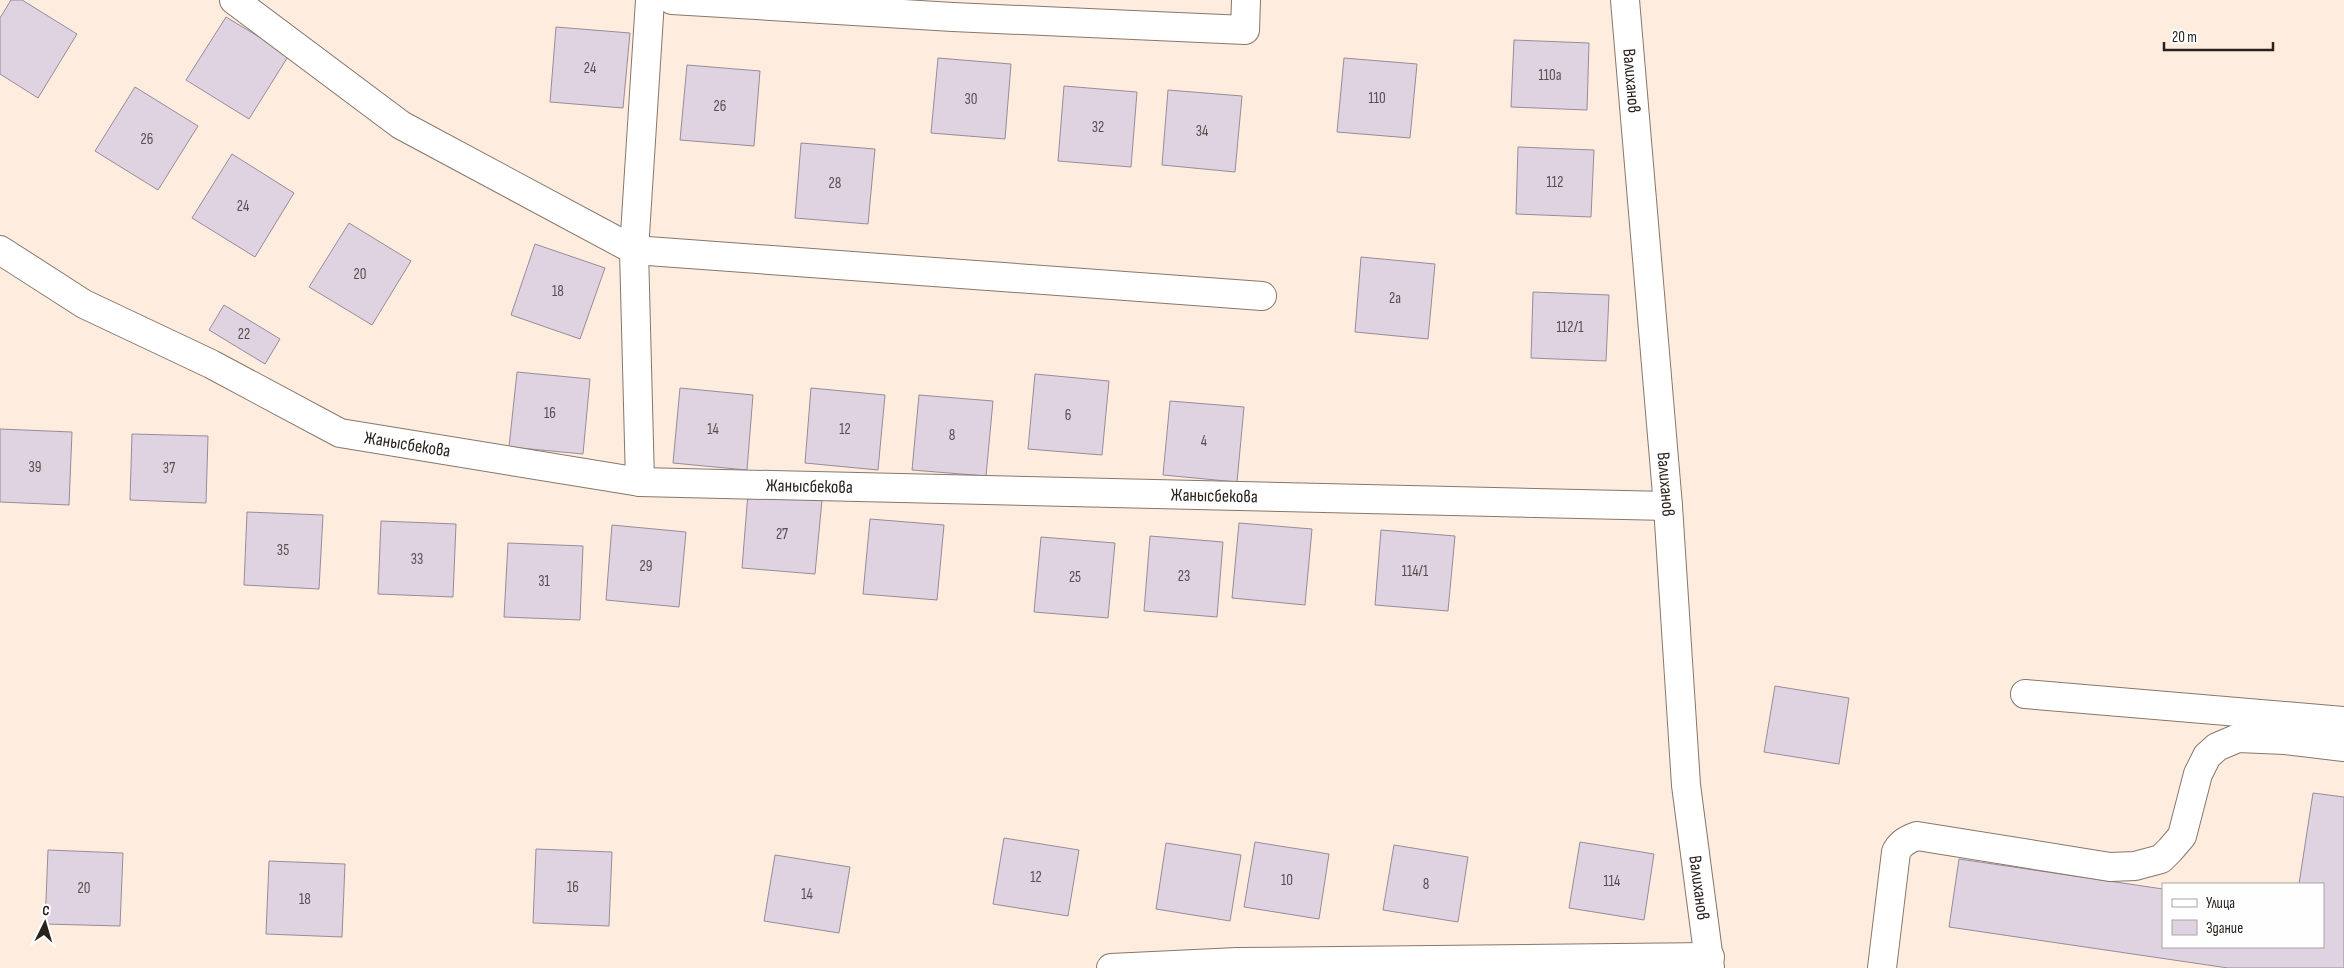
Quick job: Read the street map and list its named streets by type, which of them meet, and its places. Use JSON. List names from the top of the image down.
{
  "streets": {
    "street": ["Валиханов", "Жанысбекова"]
  },
  "crossings": [
    ["Валиханов", "Жанысбекова"]
  ],
  "house_numbers": [
    "24",
    "110а",
    "110",
    "30",
    "26",
    "32",
    "34",
    "26",
    "112",
    "28",
    "24",
    "20",
    "18",
    "2а",
    "112/1",
    "22",
    "16",
    "6",
    "14",
    "12",
    "8",
    "4",
    "39",
    "37",
    "27",
    "35",
    "33",
    "29",
    "114/1",
    "23",
    "25",
    "31",
    "12",
    "10",
    "114",
    "8",
    "16",
    "20",
    "14",
    "18"
  ],
  "legend": ["Улица", "Здание"],
  "scale_bar": "20 m",
  "north": "top"
}
